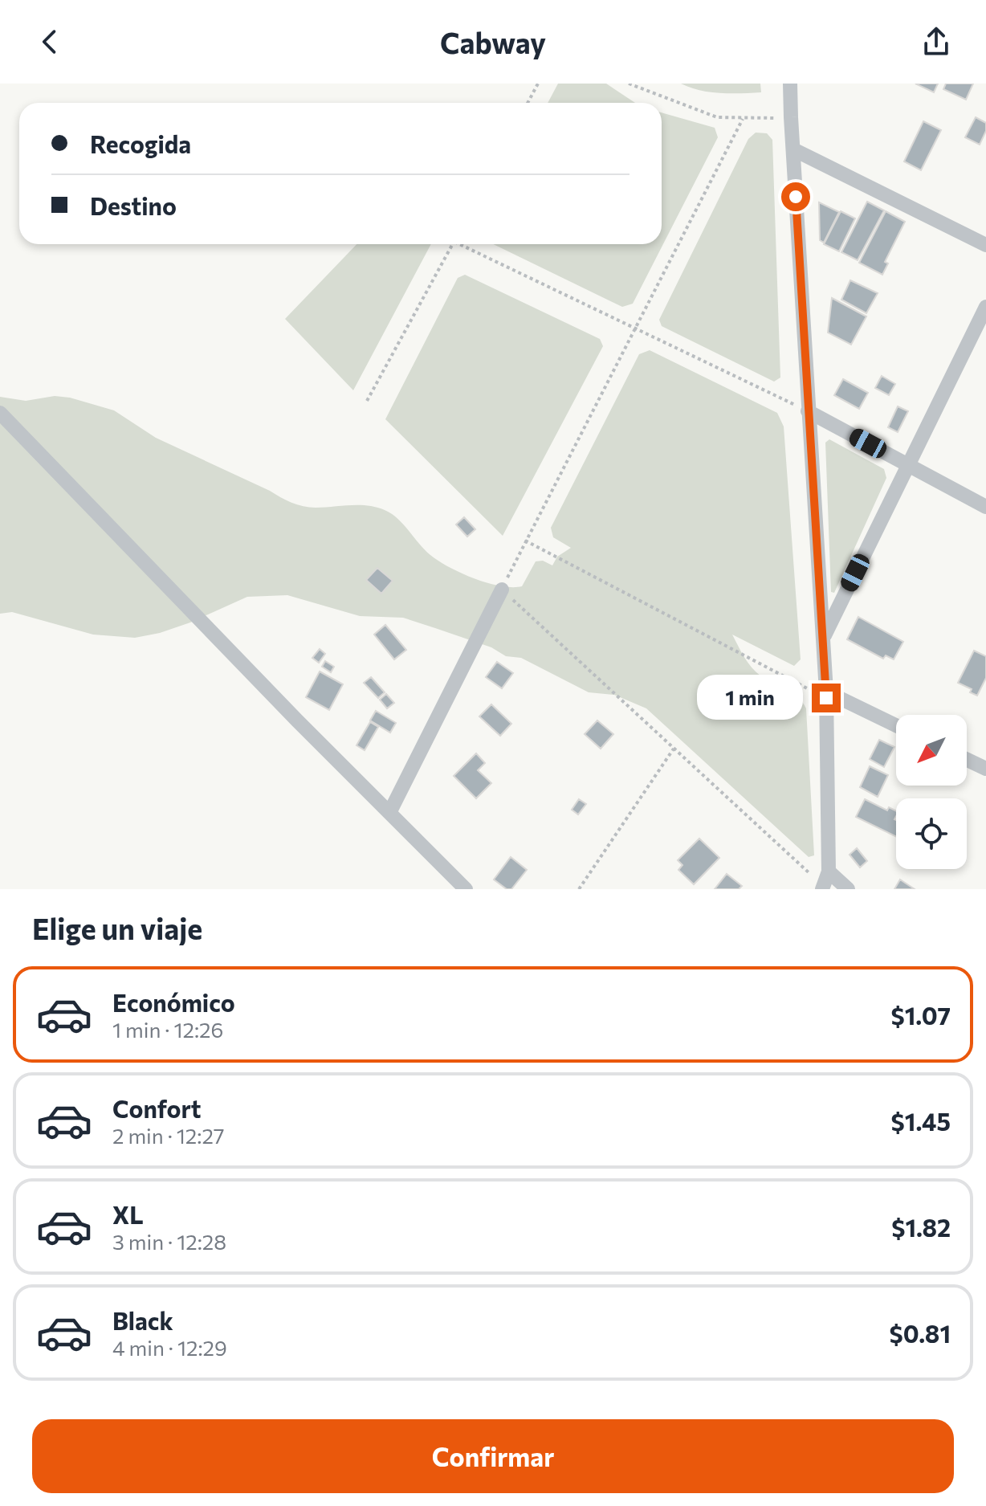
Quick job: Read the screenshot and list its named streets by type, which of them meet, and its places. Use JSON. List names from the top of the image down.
{
  "north": "bottom left",
  "page": {
    "header": "Cabway",
    "banner": ["Recogida", "Destino"],
    "bubble": "1 min",
    "heading": "Elige un viaje",
    "list": [
      {
        "name": "Económico",
        "note": "1 min · 12:26",
        "value": "$1.07"
      },
      {
        "name": "Confort",
        "note": "2 min · 12:27",
        "value": "$1.45"
      },
      {
        "name": "XL",
        "note": "3 min · 12:28",
        "value": "$1.82"
      },
      {
        "name": "Black",
        "note": "4 min · 12:29",
        "value": "$0.81"
      }
    ],
    "buttons": "Confirmar"
  }
}
